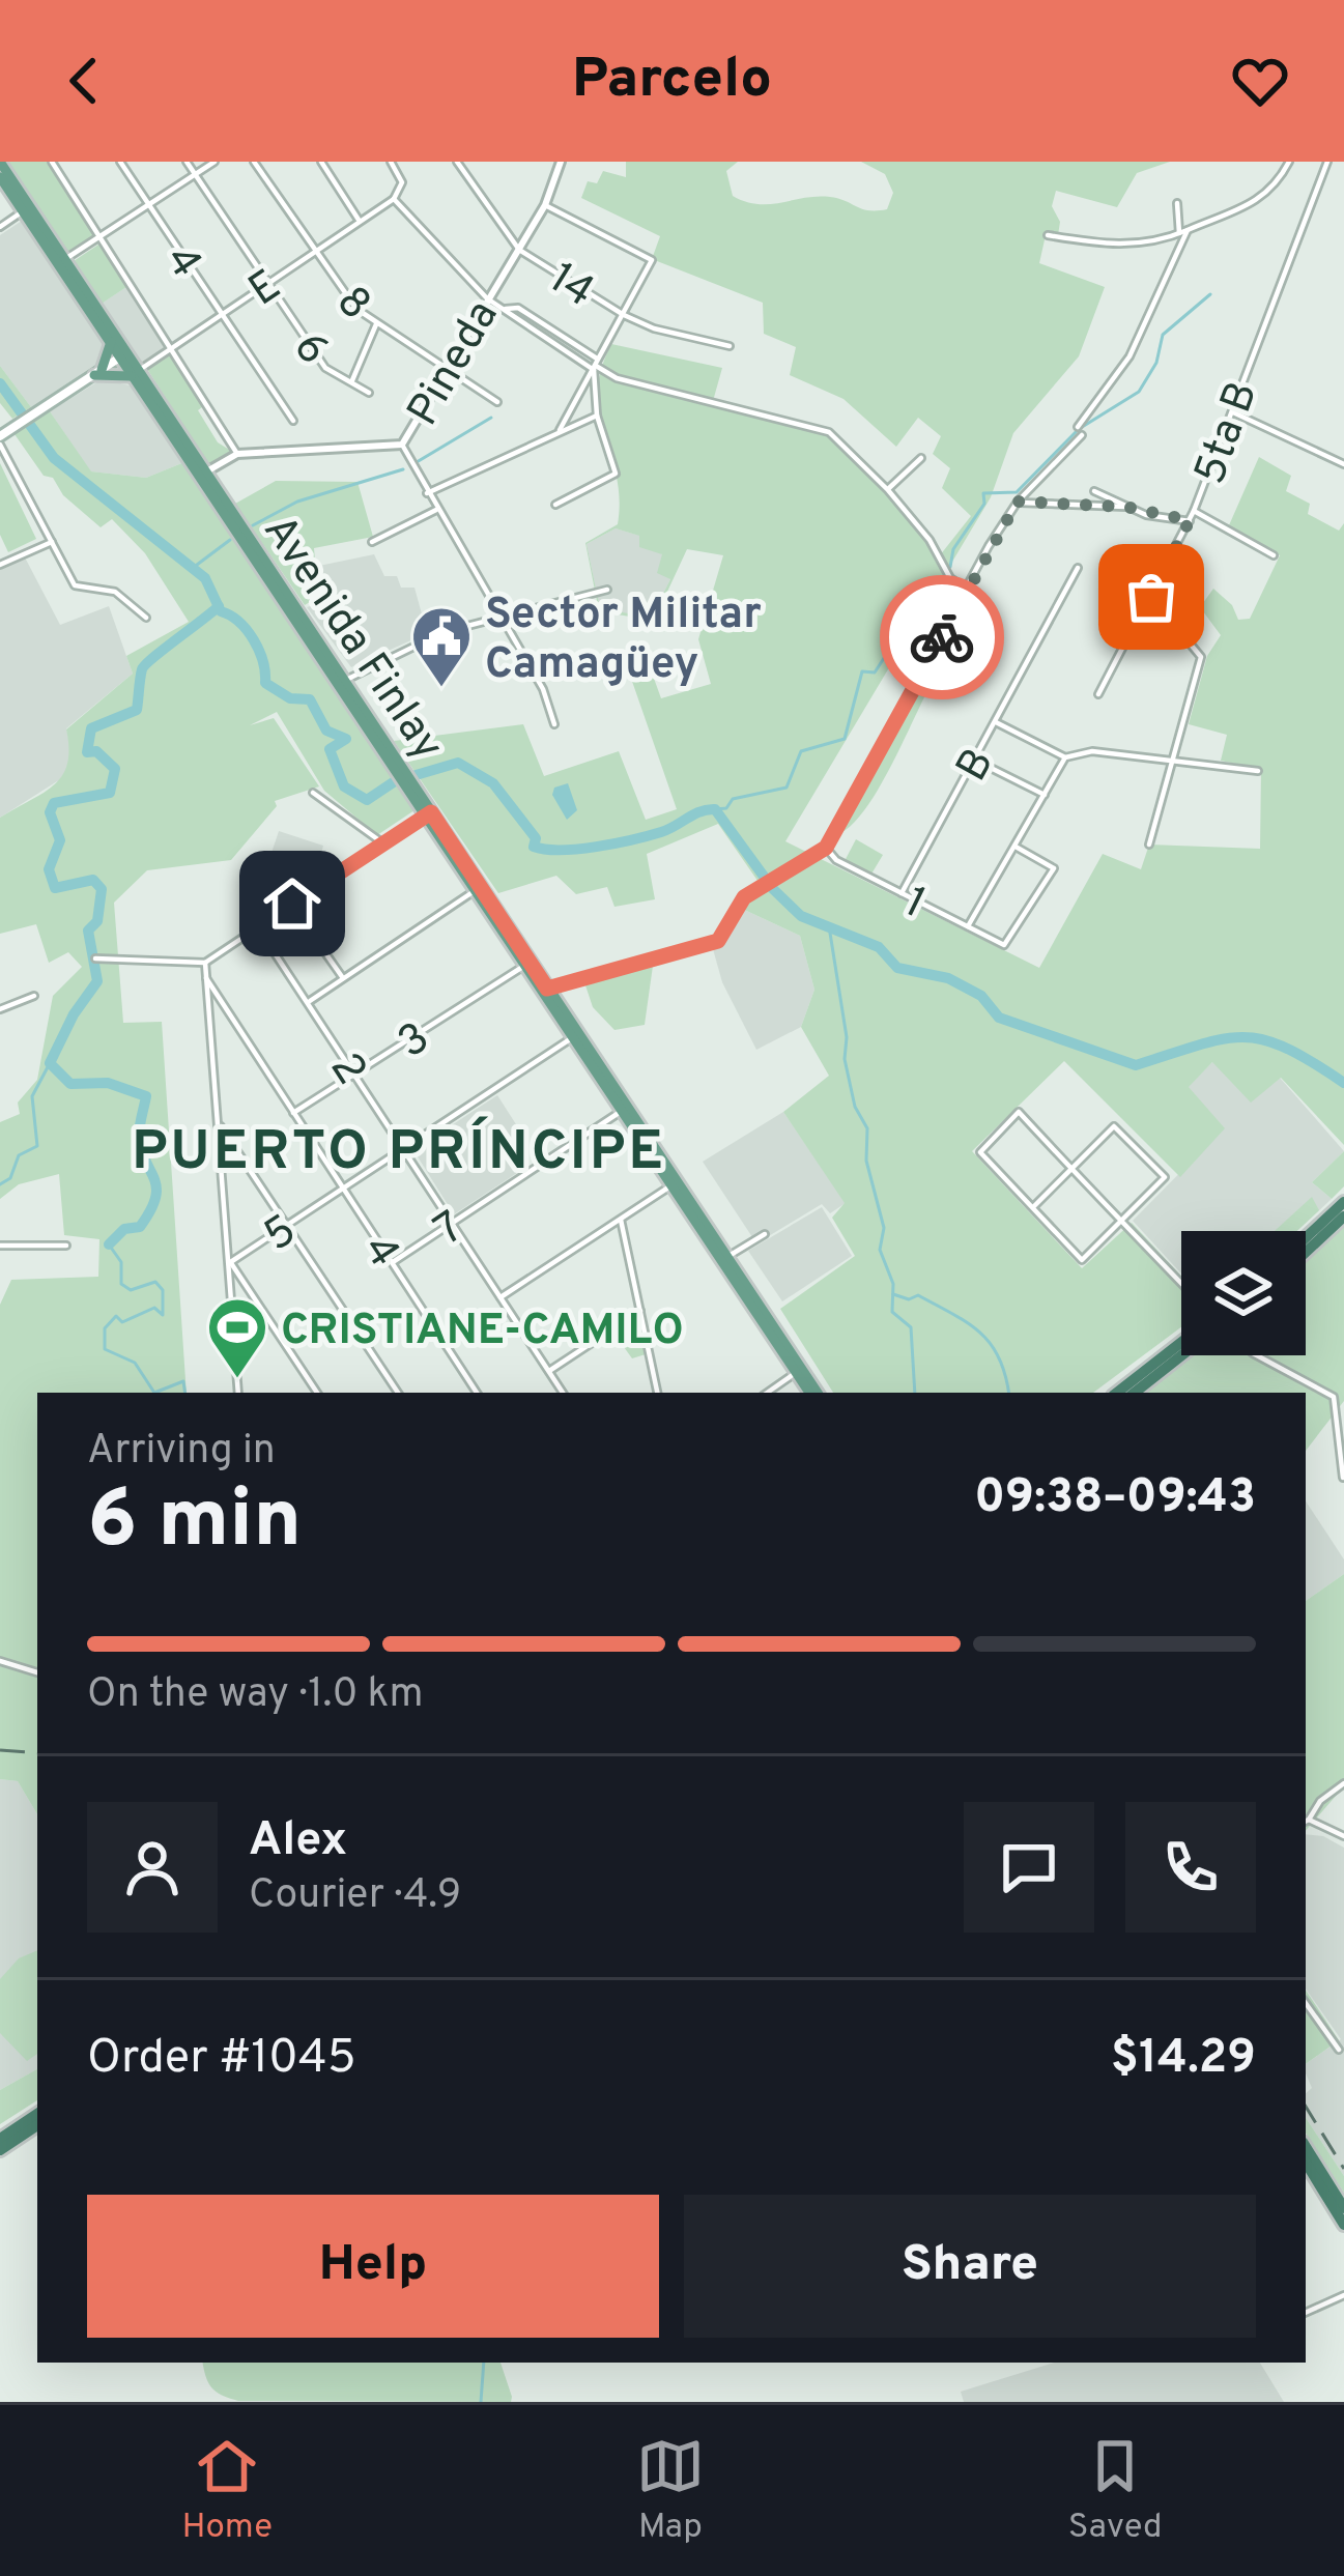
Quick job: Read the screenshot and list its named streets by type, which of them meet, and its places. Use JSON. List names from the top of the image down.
{
  "streets": {
    "main road": ["Avenida Finlay"],
    "street": [
      "4",
      "14",
      "E",
      "8",
      "6",
      "Pineda",
      "5ta B",
      "B",
      "1",
      "3",
      "2",
      "7",
      "5"
    ]
  },
  "crossings": [
    ["4", "E"],
    ["4", "3"],
    ["4", "7"],
    ["4", "5"],
    ["14", "Pineda"],
    ["E", "8"],
    ["E", "6"],
    ["E", "Avenida Finlay"],
    ["8", "Pineda"],
    ["Pineda", "Avenida Finlay"],
    ["Avenida Finlay", "3"],
    ["Avenida Finlay", "7"],
    ["Avenida Finlay", "5"],
    ["B", "1"],
    ["3", "2"],
    ["2", "7"],
    ["2", "5"]
  ],
  "districts": ["PUERTO PRÍNCIPE"],
  "places": {
    "public building": ["Sector Militar Camagüey"],
    "sports": ["CRISTIANE-CAMILO"]
  },
  "page": {
    "header": "Parcelo",
    "heading": ["6 min", "Arriving in", "09:38–09:43"],
    "panel": [
      "Alex",
      "Courier · 4.9",
      "Order #1045",
      "$14.29"
    ],
    "bar": "On the way · 1.0 km",
    "buttons": ["Help", "Share"],
    "tabs": ["Home", "Map", "Saved"]
  }
}
